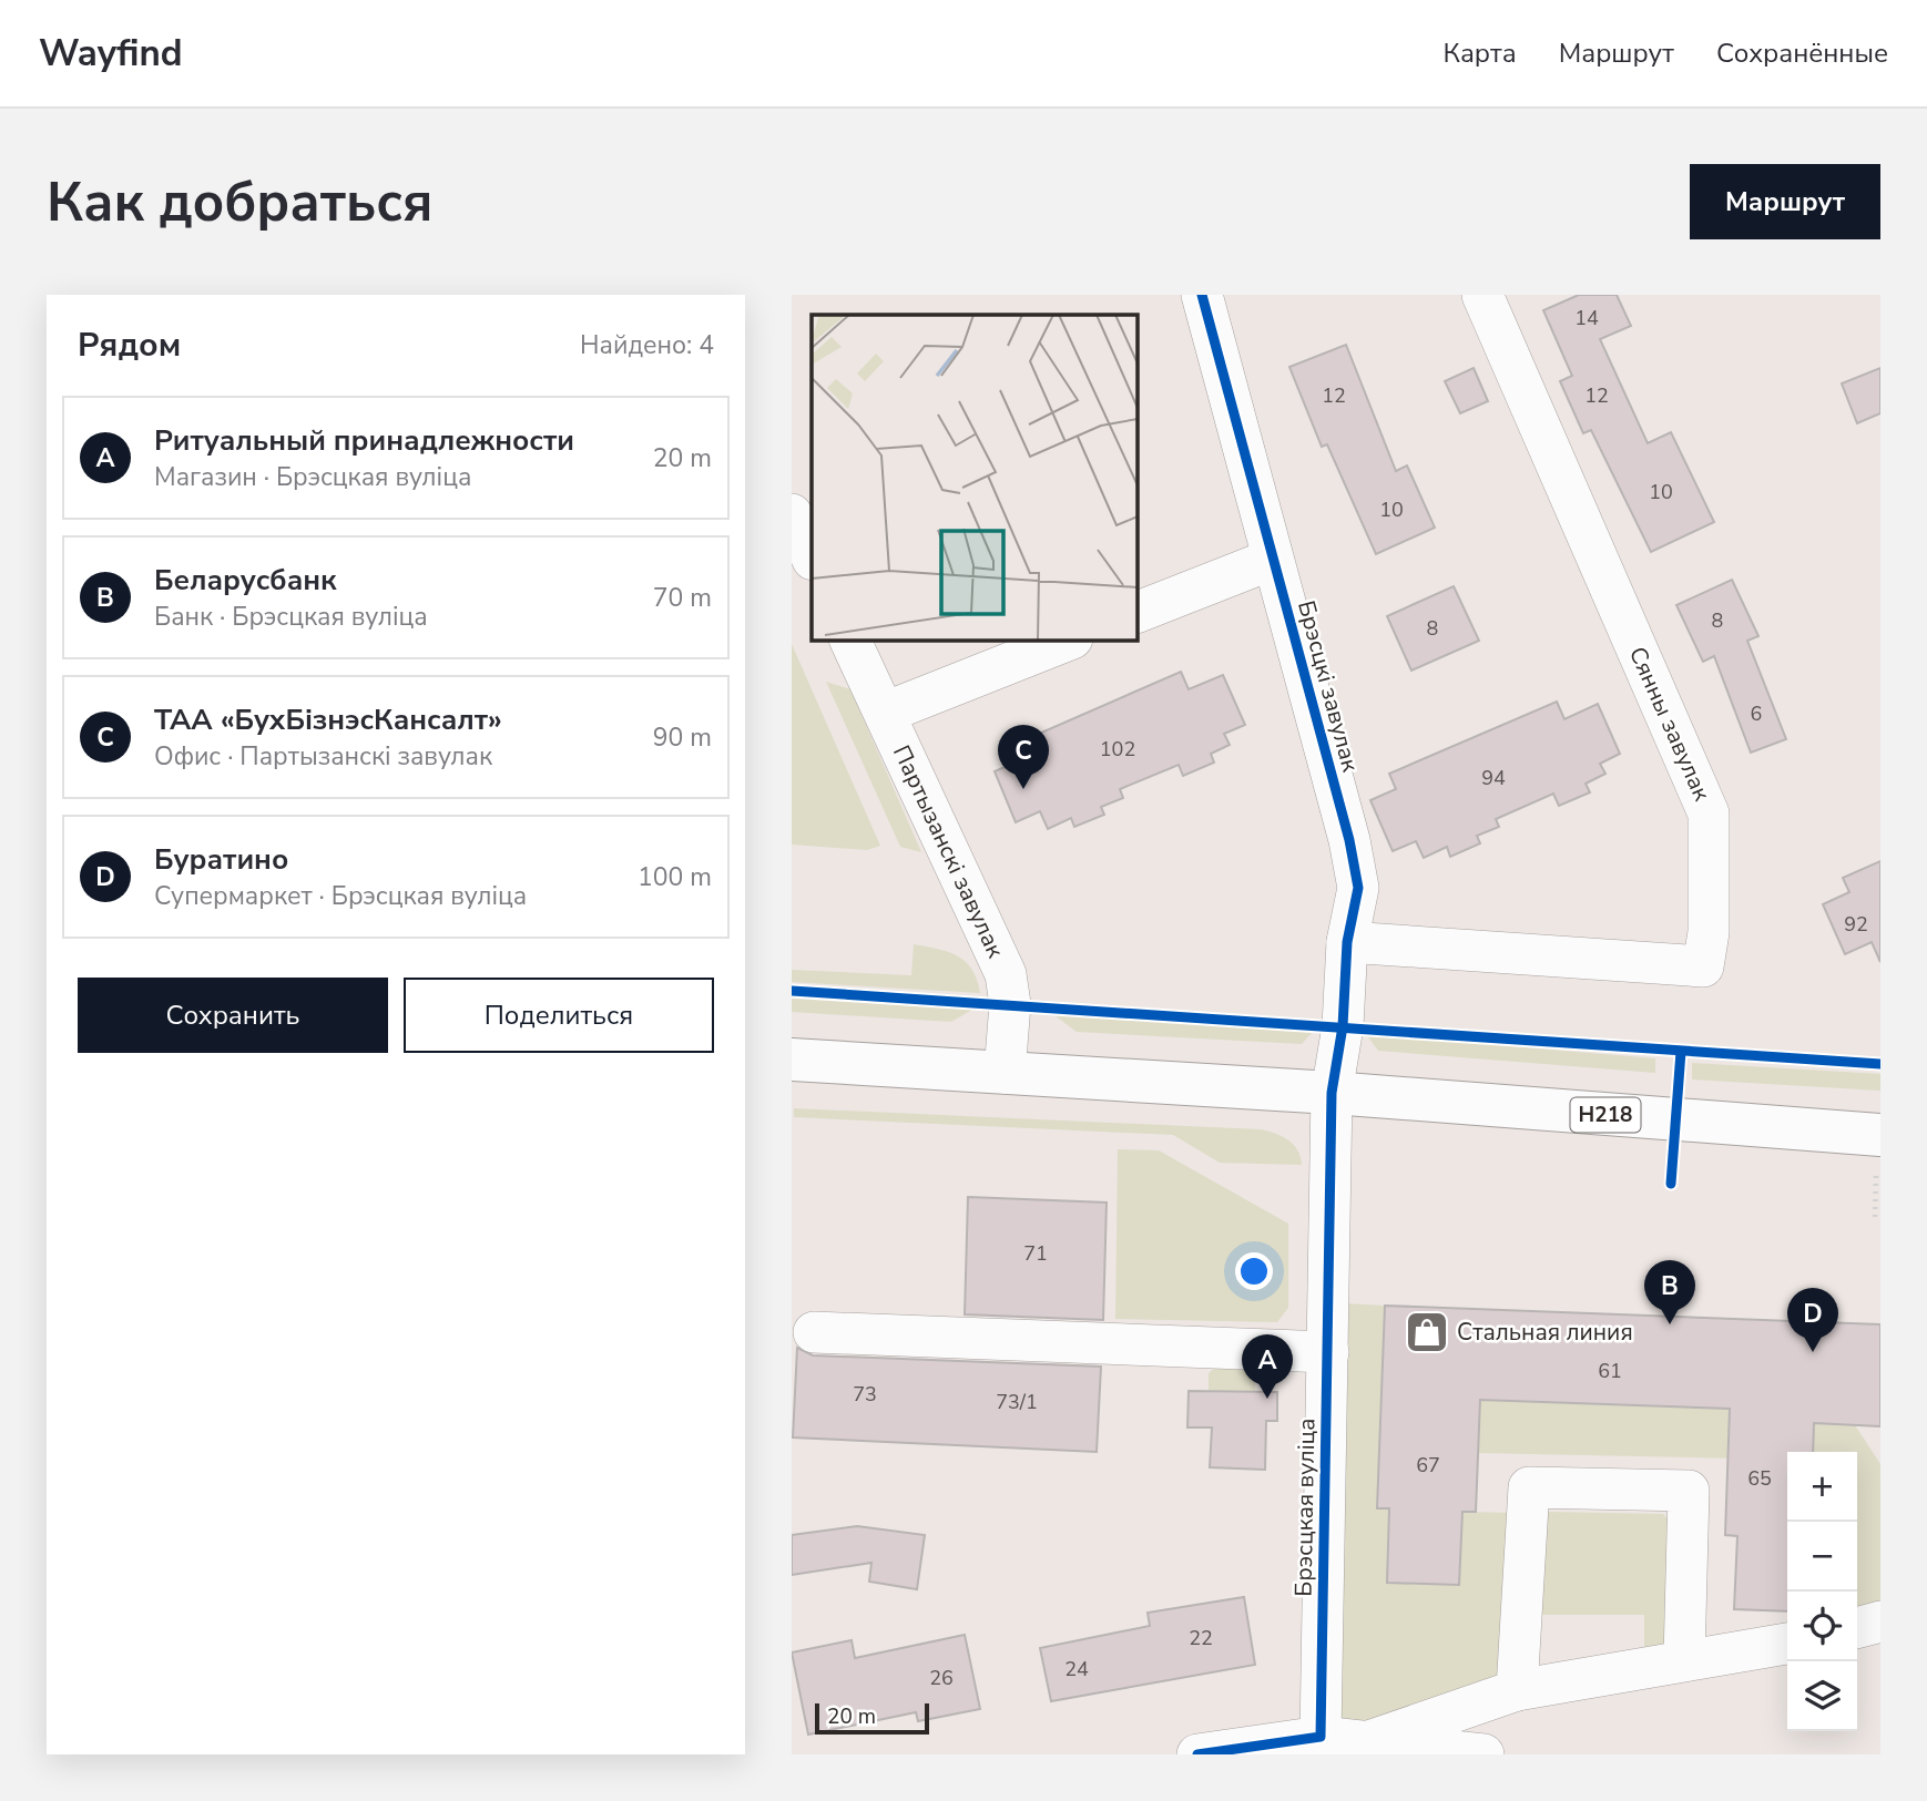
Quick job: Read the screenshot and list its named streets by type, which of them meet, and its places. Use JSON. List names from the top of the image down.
{
  "streets": {
    "main road": ["Н218"],
    "street": [
      "Брэсцкі завулак",
      "Сянны завулак",
      "Партызанскі завулак",
      "Брэсцкая вуліца"
    ]
  },
  "crossings": [
    ["Брэсцкі завулак", "Сянны завулак"],
    ["Брэсцкі завулак", "Н218"],
    ["Брэсцкі завулак", "Брэсцкая вуліца"],
    ["Партызанскі завулак", "Н218"],
    ["Н218", "Брэсцкая вуліца"]
  ],
  "places": {
    "shop": ["Стальная линия"]
  },
  "house_numbers": [
    "14",
    "12",
    "12",
    "10",
    "10",
    "8",
    "8",
    "6",
    "102",
    "94",
    "92",
    "71",
    "61",
    "73",
    "73/1",
    "67",
    "65",
    "22",
    "24",
    "26"
  ],
  "scale_bar": "20 m",
  "page": {
    "header": "Wayfind",
    "nav": ["Карта", "Маршрут", "Сохранённые"],
    "buttons": [
      "Маршрут",
      ["Сохранить", "Поделиться"]
    ],
    "title": "Как добраться",
    "heading": ["Рядом", "Найдено: 4"],
    "list": [
      {
        "mark": "A",
        "name": "Ритуальный принадлежности",
        "note": "Магазин · Брэсцкая вуліца",
        "value": "20 m"
      },
      {
        "mark": "B",
        "name": "Беларусбанк",
        "note": "Банк · Брэсцкая вуліца",
        "value": "70 m"
      },
      {
        "mark": "C",
        "name": "ТАА «БухБізнэсКансалт»",
        "note": "Офис · Партызанскі завулак",
        "value": "90 m"
      },
      {
        "mark": "D",
        "name": "Буратино",
        "note": "Супермаркет · Брэсцкая вуліца",
        "value": "100 m"
      }
    ],
    "pins": [
      "C",
      "B",
      "D",
      "A"
    ],
    "map_buttons": ["+", "−"],
    "scale": "20 m"
  }
}
